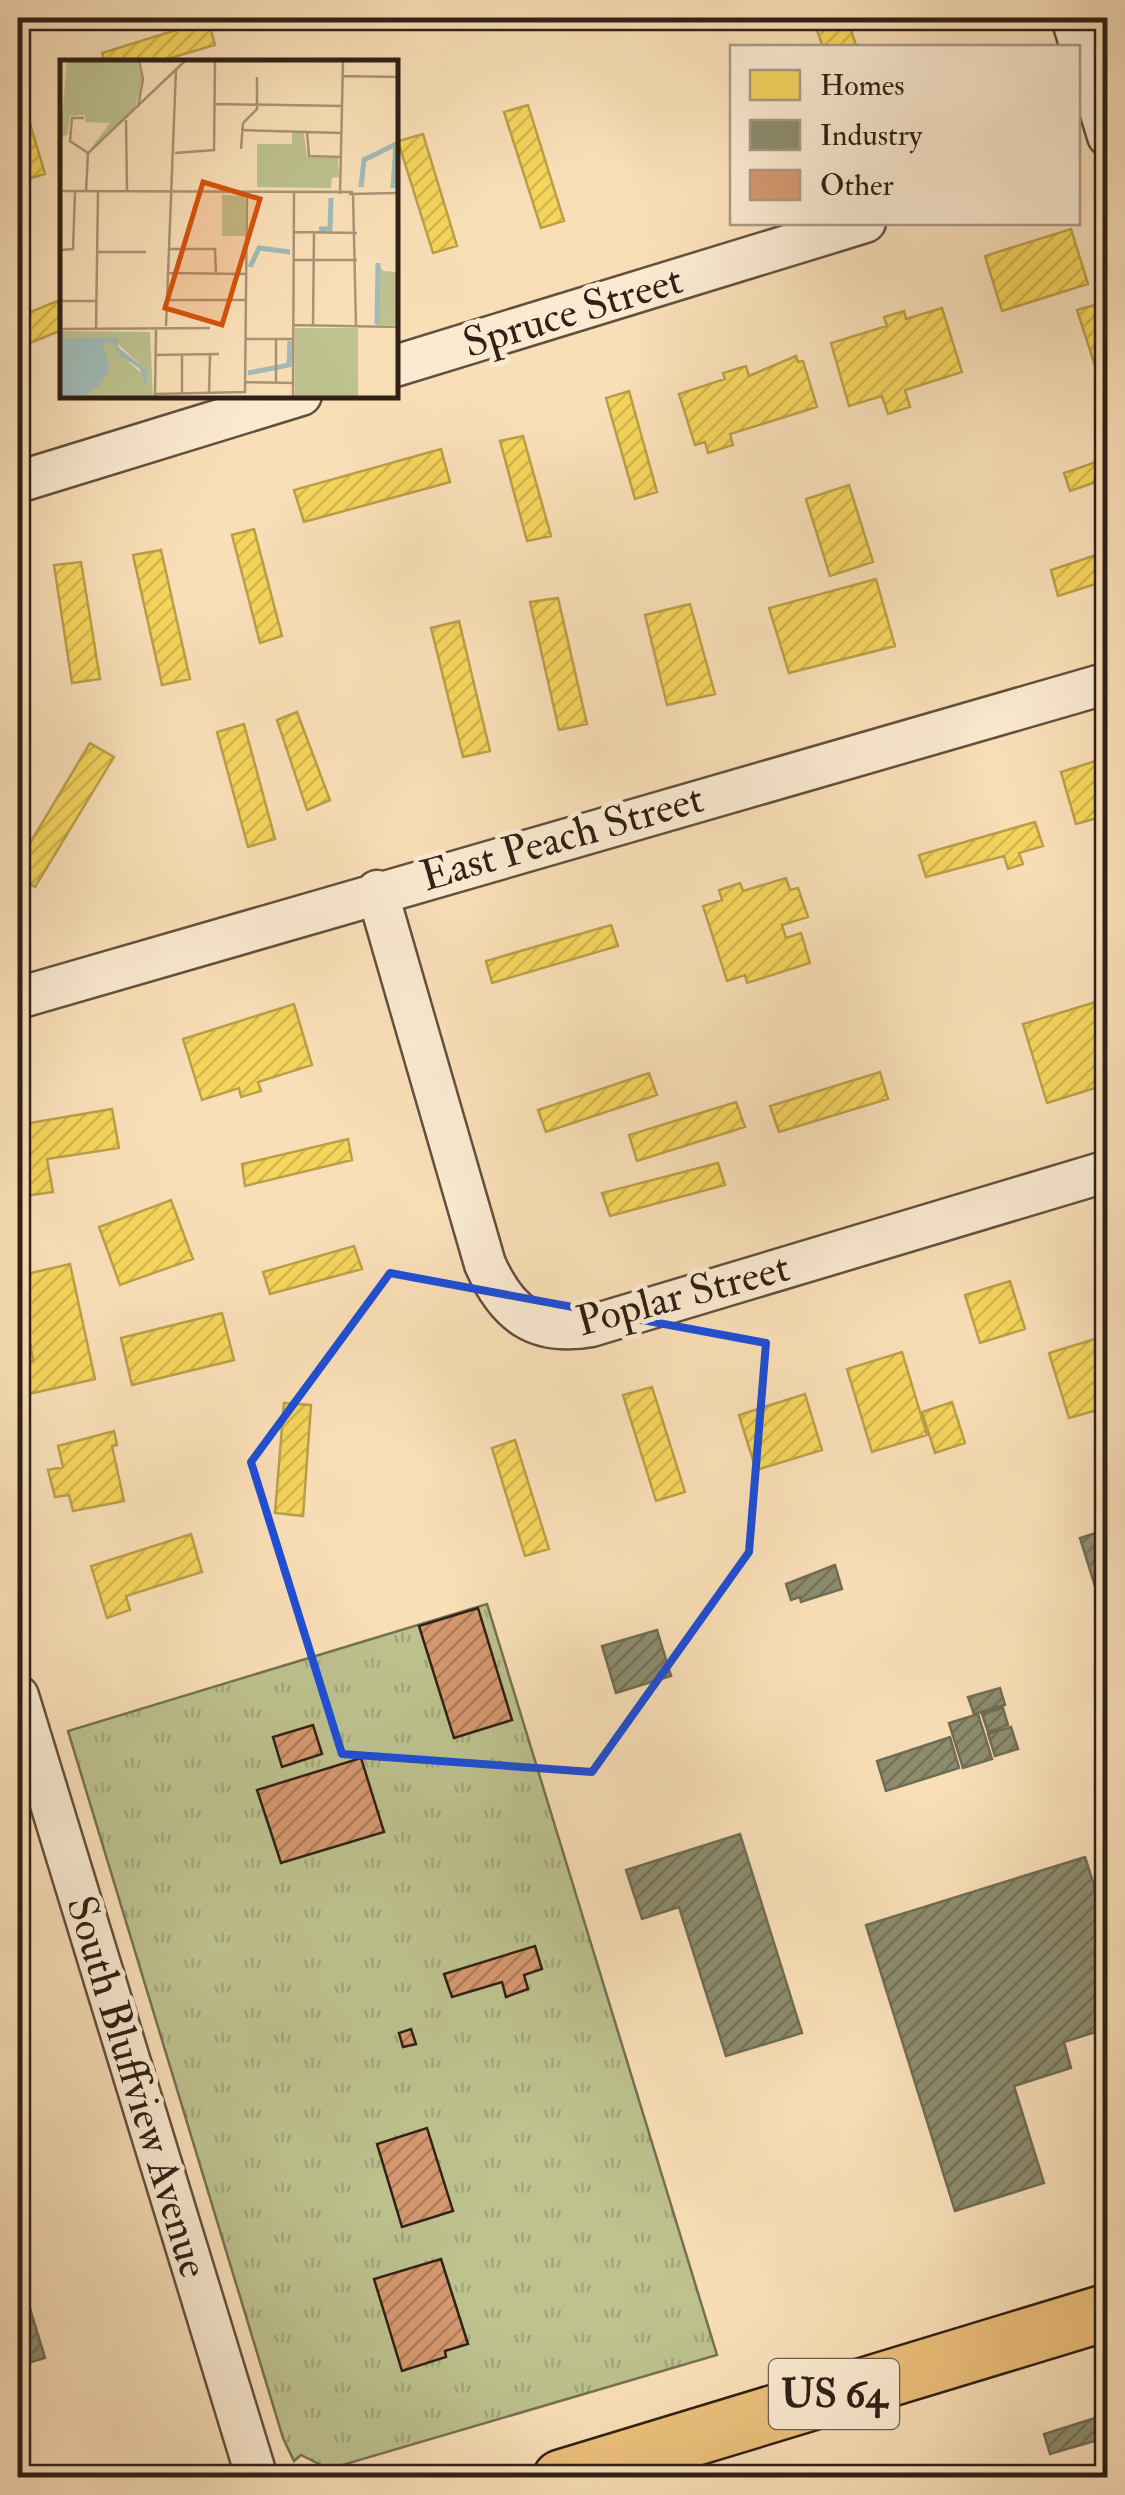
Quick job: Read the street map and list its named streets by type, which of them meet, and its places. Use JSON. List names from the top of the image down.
{
  "streets": {
    "highway": ["US 64"],
    "street": [
      "Spruce Street",
      "East Peach Street",
      "Poplar Street",
      "South Bluffview Avenue"
    ]
  },
  "crossings": [
    ["East Peach Street", "Poplar Street"]
  ],
  "legend": ["Homes", "Industry", "Other"]
}
